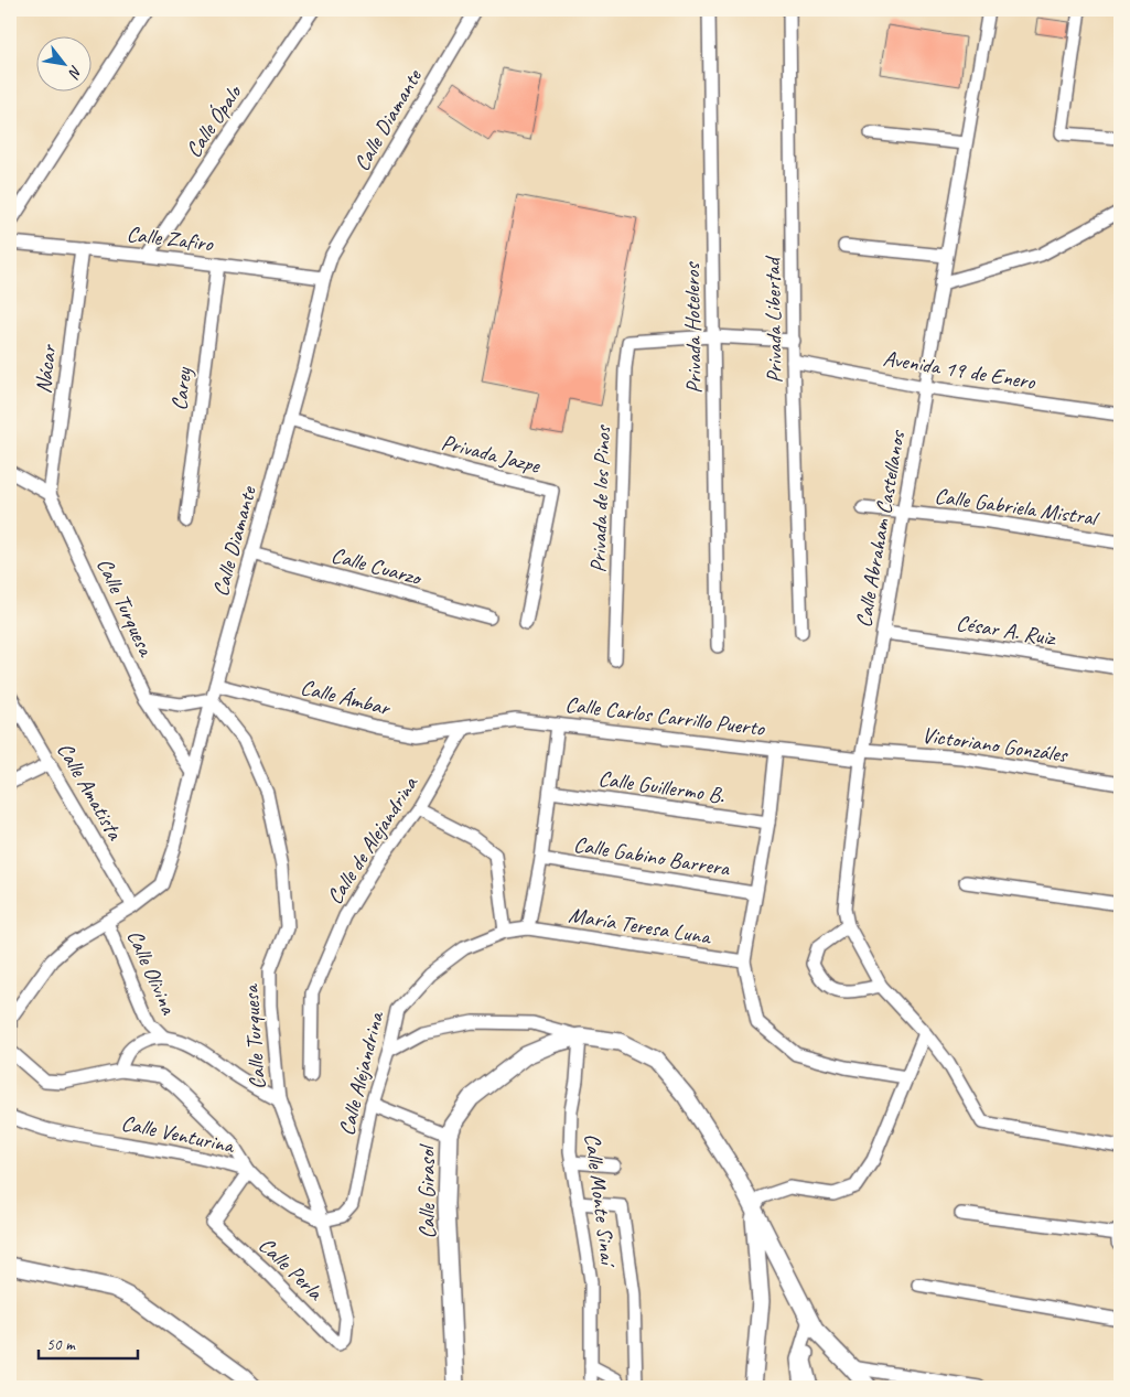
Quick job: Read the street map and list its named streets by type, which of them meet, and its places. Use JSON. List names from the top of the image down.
{
  "streets": {
    "street": [
      "Calle Diamante",
      "Calle Ópalo",
      "Calle Zafiro",
      "Privada Libertad",
      "Privada Hoteleros",
      "Nácar",
      "Avenida 19 de Enero",
      "Carey",
      "Privada Jazpe",
      "Privada de los Pinos",
      "Calle Gabriela Mistral",
      "Calle Abraham Castellanos",
      "Calle Cuarzo",
      "Calle Turquesa",
      "César A. Ruiz",
      "Calle Ámbar",
      "Calle Carlos Carrillo Puerto",
      "Victoriano Gonzáles",
      "Calle Guillermo B.",
      "Calle Amatista",
      "Calle de Alejandrina",
      "Calle Gabino Barrera",
      "María Teresa Luna",
      "Calle Olivina",
      "Calle Alejandrina",
      "Calle Venturina",
      "Calle Girasol",
      "Calle Monte Sinaí",
      "Calle Perla"
    ]
  },
  "crossings": [
    ["Calle Diamante", "Calle Zafiro"],
    ["Calle Diamante", "Privada Jazpe"],
    ["Calle Diamante", "Calle Cuarzo"],
    ["Calle Diamante", "Calle Turquesa"],
    ["Calle Diamante", "Calle Ámbar"],
    ["Calle Diamante", "Calle Amatista"],
    ["Calle Diamante", "Calle Olivina"],
    ["Calle Diamante", "Calle Venturina"],
    ["Calle Diamante", "Calle Perla"],
    ["Calle Ópalo", "Calle Zafiro"],
    ["Calle Zafiro", "Nácar"],
    ["Calle Zafiro", "Carey"],
    ["Privada Libertad", "Avenida 19 de Enero"],
    ["Privada Hoteleros", "Privada de los Pinos"],
    ["Nácar", "Calle Turquesa"],
    ["Avenida 19 de Enero", "Calle Abraham Castellanos"],
    ["Calle Gabriela Mistral", "Calle Abraham Castellanos"],
    ["Calle Abraham Castellanos", "César A. Ruiz"],
    ["Calle Abraham Castellanos", "Calle Carlos Carrillo Puerto"],
    ["Calle Abraham Castellanos", "Victoriano Gonzáles"],
    ["Calle Turquesa", "Calle Alejandrina"],
    ["Calle Turquesa", "Calle Venturina"],
    ["Calle Turquesa", "Calle Perla"],
    ["Calle Ámbar", "Calle Carlos Carrillo Puerto"],
    ["Calle Ámbar", "Calle de Alejandrina"],
    ["Calle Carlos Carrillo Puerto", "Victoriano Gonzáles"],
    ["Calle Carlos Carrillo Puerto", "Calle de Alejandrina"],
    ["María Teresa Luna", "Calle Alejandrina"],
    ["Calle Alejandrina", "Calle Venturina"],
    ["Calle Venturina", "Calle Perla"],
    ["Calle Girasol", "Calle Monte Sinaí"]
  ],
  "scale_bar": "50 m",
  "north": "bottom right"
}
